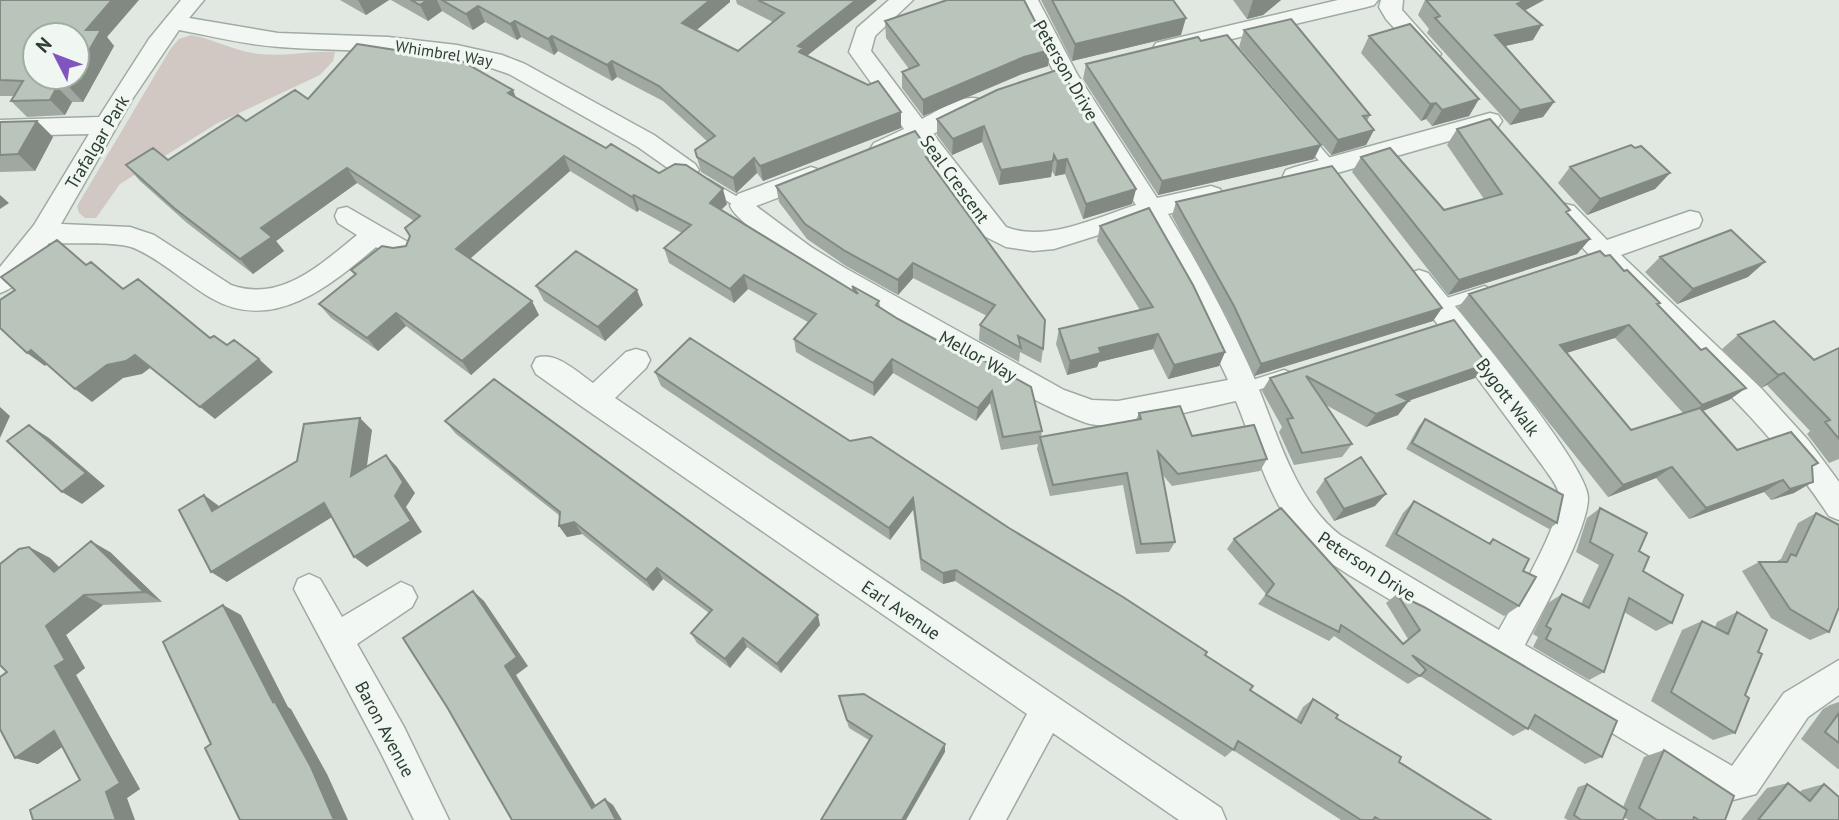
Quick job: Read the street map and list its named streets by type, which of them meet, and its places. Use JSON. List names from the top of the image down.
{
  "streets": {
    "street": [
      "Whimbrel Way",
      "Peterson Drive",
      "Trafalgar Park",
      "Seal Crescent",
      "Mellor Way",
      "Bygott Walk",
      "Earl Avenue",
      "Baron Avenue"
    ]
  },
  "crossings": [
    ["Whimbrel Way", "Trafalgar Park"],
    ["Whimbrel Way", "Mellor Way"],
    ["Peterson Drive", "Seal Crescent"],
    ["Peterson Drive", "Mellor Way"],
    ["Peterson Drive", "Bygott Walk"]
  ],
  "north": "top left"
}
